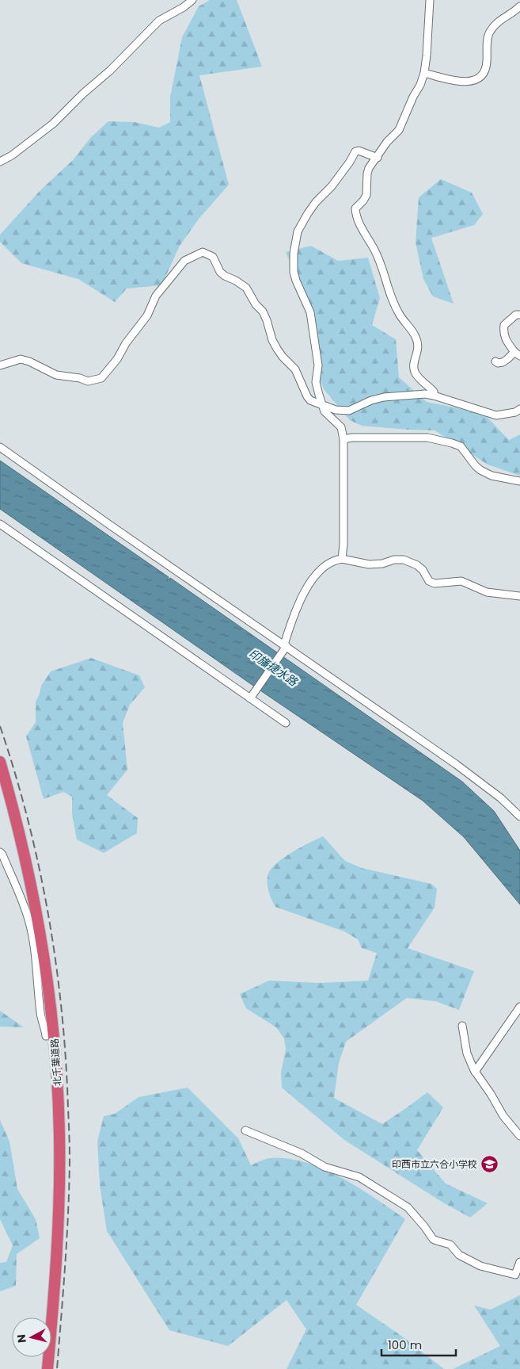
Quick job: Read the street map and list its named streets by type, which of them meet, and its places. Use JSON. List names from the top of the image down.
{
  "streets": {
    "highway": ["北千葉道路"]
  },
  "water": ["印旛捷水路"],
  "places": {
    "school or university": ["印西市立六合小学校"]
  },
  "scale_bar": "100 m",
  "north": "left"
}
